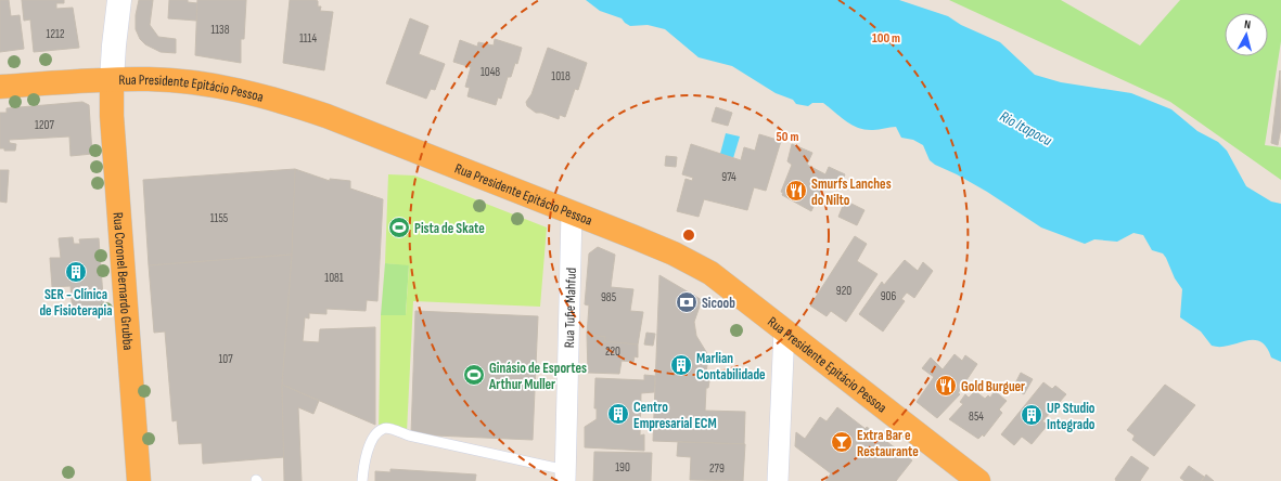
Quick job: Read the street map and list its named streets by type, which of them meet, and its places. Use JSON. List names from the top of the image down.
{
  "streets": {
    "highway": ["Rua Presidente Epitácio Pessoa", "Rua Coronel Bernardo Grubba"],
    "street": ["Rua Tufie Mahfud"]
  },
  "crossings": [
    ["Rua Presidente Epitácio Pessoa", "Rua Coronel Bernardo Grubba"],
    ["Rua Presidente Epitácio Pessoa", "Rua Tufie Mahfud"]
  ],
  "water": ["Rio Itapocu"],
  "places": {
    "restaurant": ["Smurfs Lanches do Nilto", "Gold Burguer"],
    "sports": ["Pista de Skate", "Ginásio de Esportes Arthur Muller"],
    "building": [
      "SER - Clínica de Fisioterapia",
      "Marlian Contabilidade",
      "Centro Empresarial ECM",
      "UP Studio Integrado"
    ],
    "bank": ["Sicoob"],
    "bar": ["Extra Bar e Restaurante"]
  },
  "house_numbers": [
    "1138",
    "1212",
    "1114",
    "1048",
    "1018",
    "1207",
    "974",
    "1155",
    "1081",
    "920",
    "906",
    "985",
    "220",
    "107",
    "854",
    "190",
    "279"
  ],
  "north": "top",
  "rings": ["100 m", "50 m"]
}
